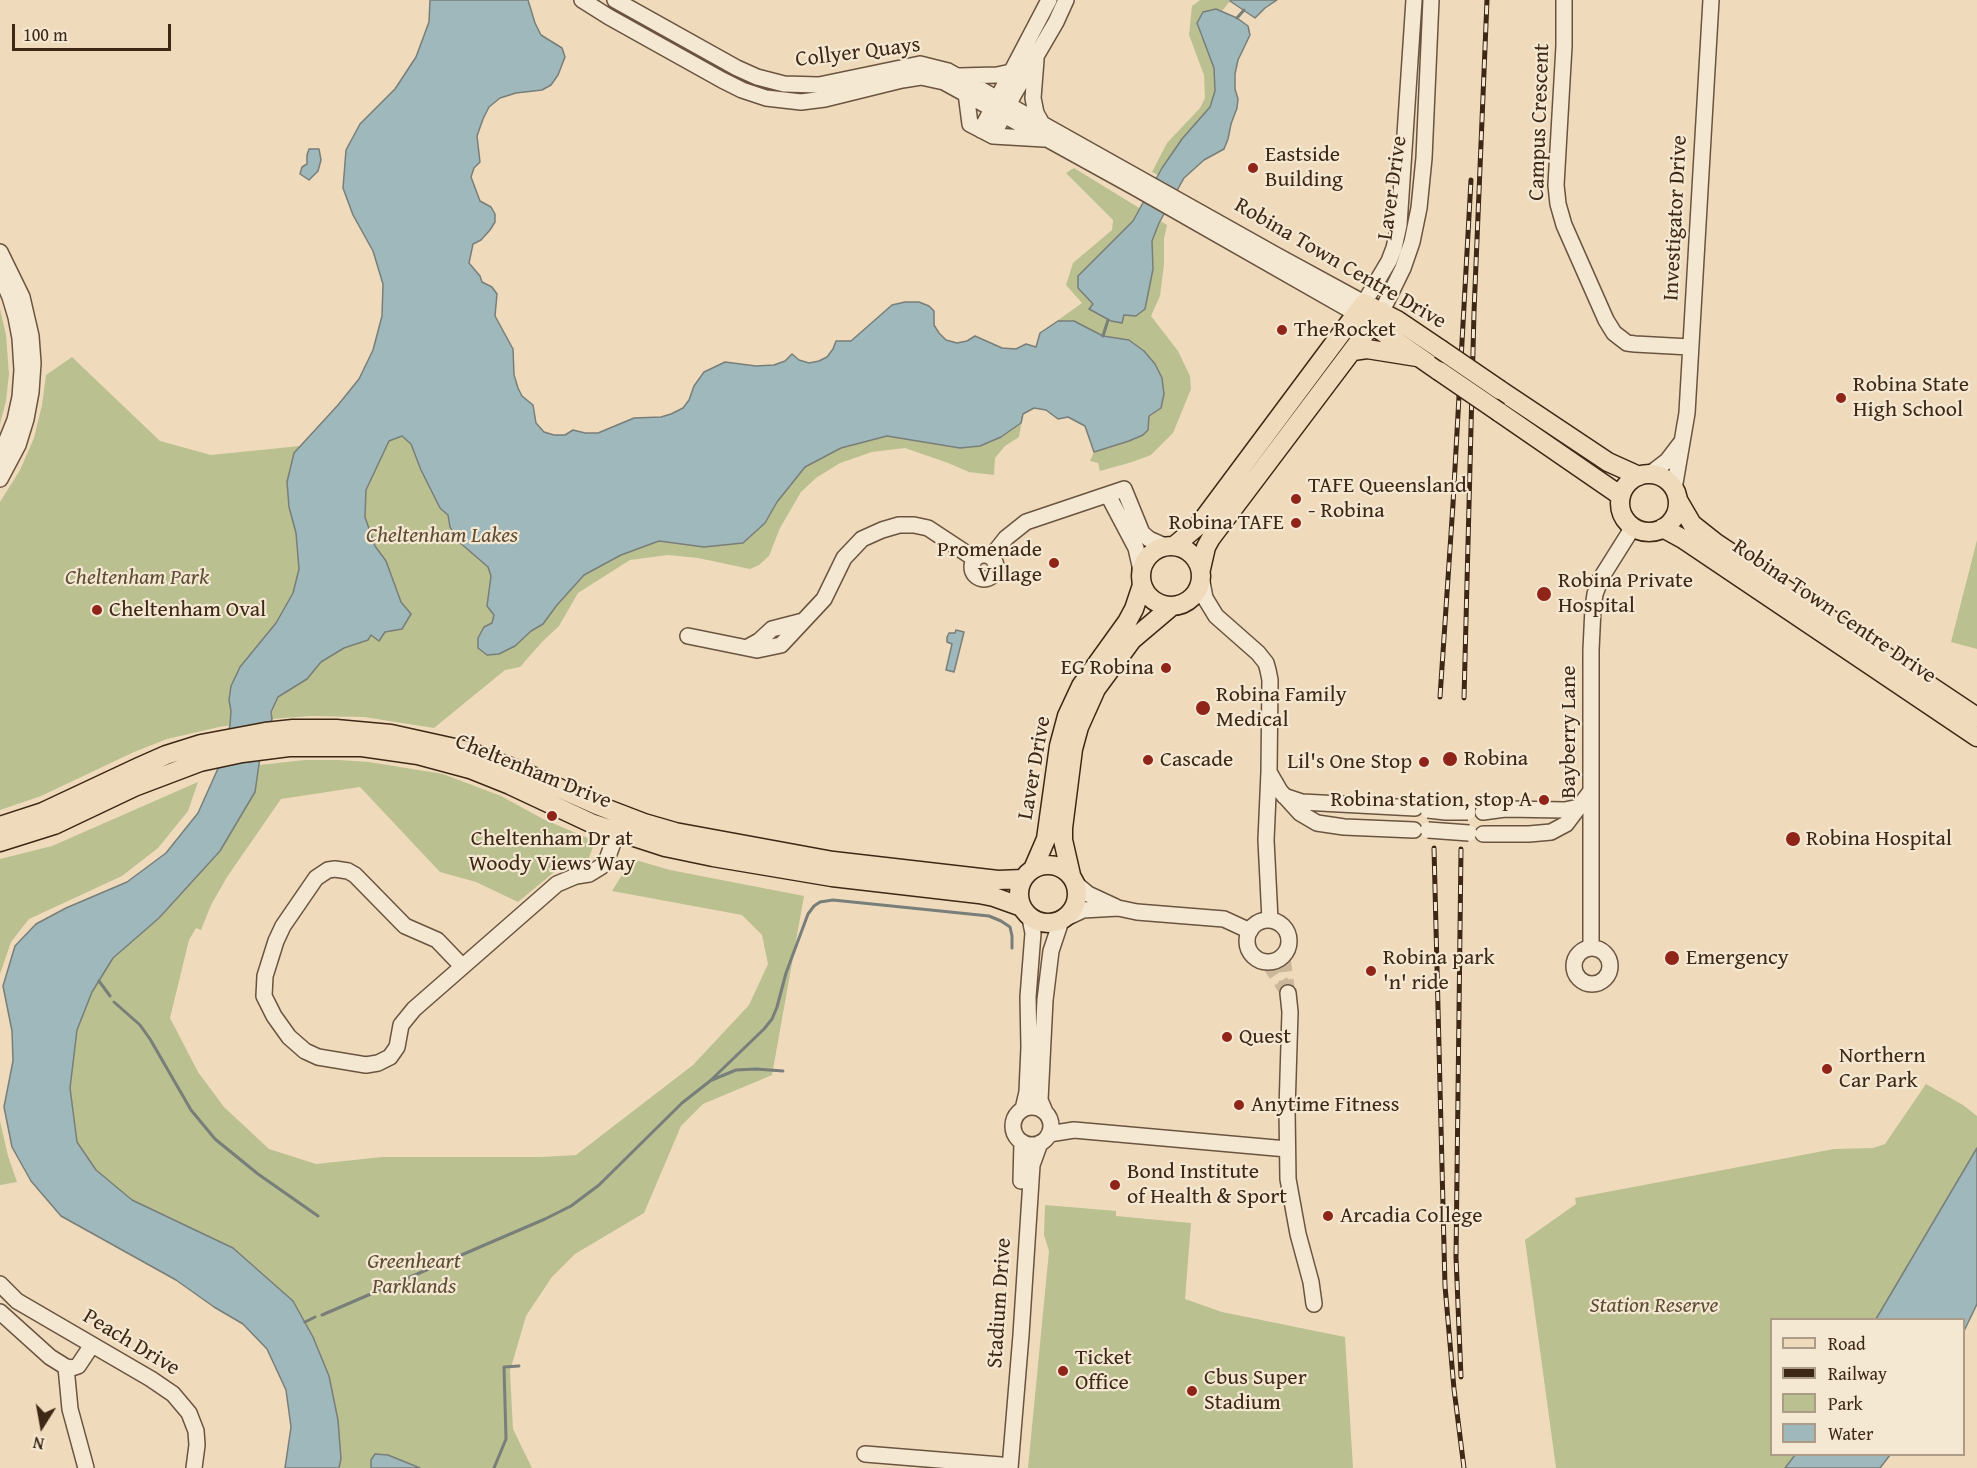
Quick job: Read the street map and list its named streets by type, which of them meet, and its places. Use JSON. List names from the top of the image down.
{
  "streets": {
    "main road": ["Laver Drive", "Robina Town Centre Drive", "Cheltenham Drive"],
    "street": [
      "Collyer Quays",
      "Campus Crescent",
      "Investigator Drive",
      "Bayberry Lane",
      "Stadium Drive",
      "Peach Drive"
    ]
  },
  "crossings": [
    ["Collyer Quays", "Robina Town Centre Drive"],
    ["Campus Crescent", "Investigator Drive"],
    ["Laver Drive", "Robina Town Centre Drive"],
    ["Laver Drive", "Cheltenham Drive"],
    ["Laver Drive", "Stadium Drive"],
    ["Investigator Drive", "Robina Town Centre Drive"],
    ["Investigator Drive", "Bayberry Lane"],
    ["Robina Town Centre Drive", "Bayberry Lane"],
    ["Cheltenham Drive", "Stadium Drive"]
  ],
  "parks": [
    "Cheltenham Lakes",
    "Cheltenham Park",
    "Greenheart Parklands",
    "Station Reserve"
  ],
  "places": [
    "Eastside Building",
    "The Rocket",
    "Robina State High School",
    "TAFE Queensland - Robina",
    "Robina TAFE",
    "Promenade Village",
    "Robina Private Hospital",
    "Cheltenham Oval",
    "EG Robina",
    "Robina Family Medical",
    "Robina",
    "Cascade",
    "Lil's One Stop",
    "Robina station, stop A",
    "Cheltenham Dr at Woody Views Way",
    "Robina Hospital",
    "Emergency",
    "Robina park 'n' ride",
    "Quest",
    "Northern Car Park",
    "Anytime Fitness",
    "Bond Institute of Health & Sport",
    "Arcadia College",
    "Ticket Office",
    "Cbus Super Stadium"
  ],
  "legend": [
    "Road",
    "Railway",
    "Park",
    "Water"
  ],
  "scale_bar": "100 m",
  "north": "bottom"
}
